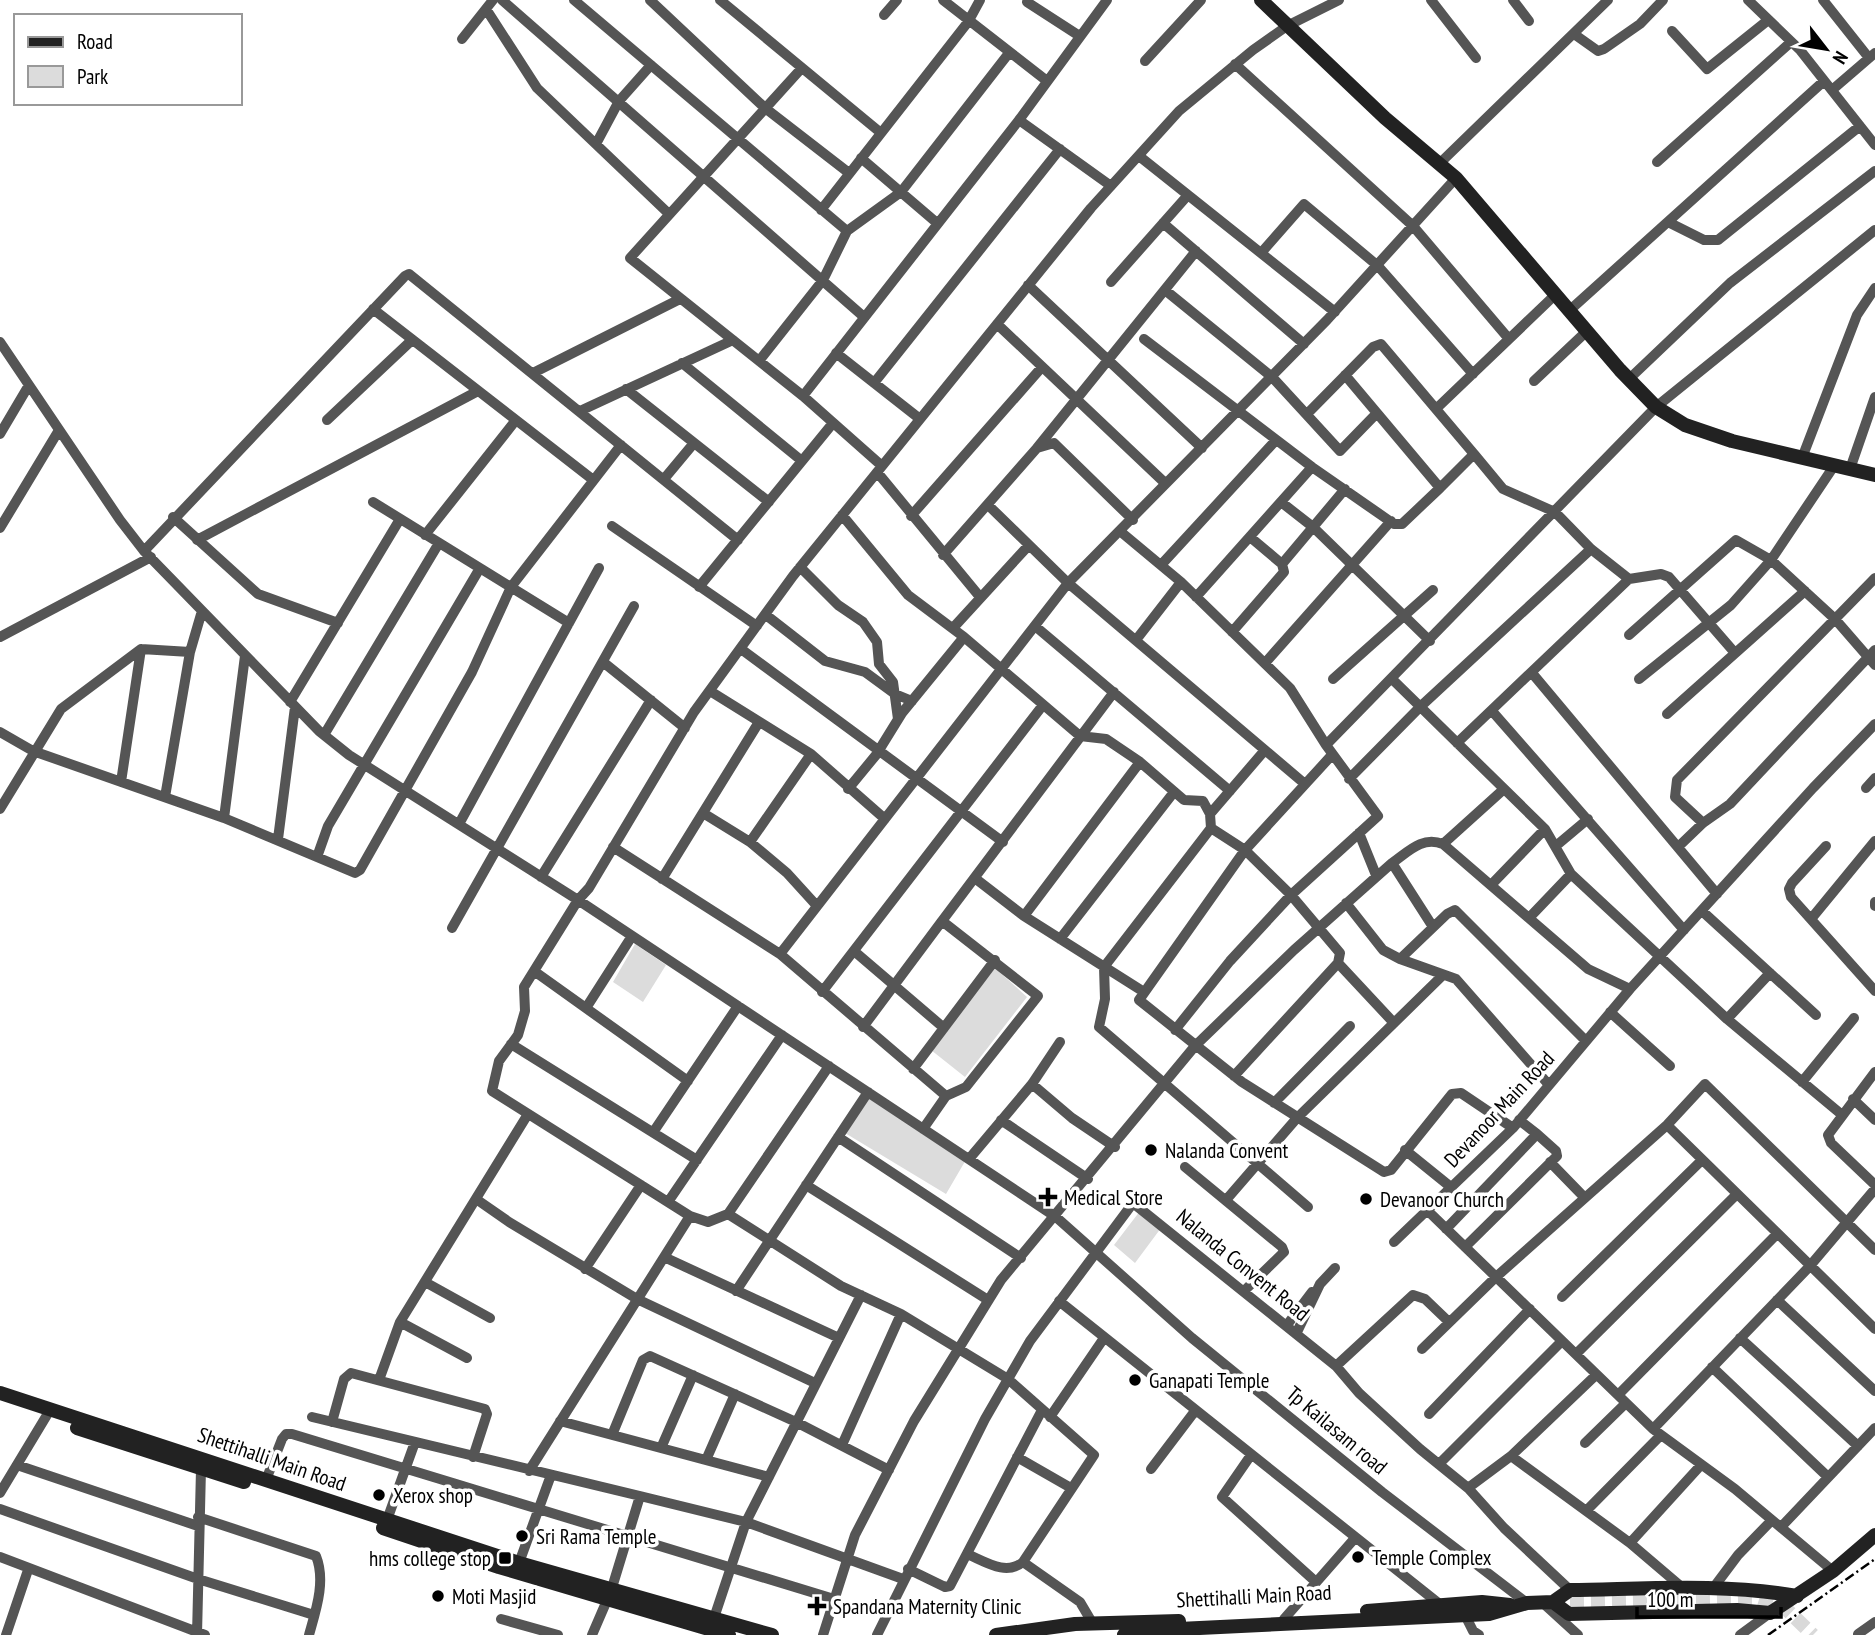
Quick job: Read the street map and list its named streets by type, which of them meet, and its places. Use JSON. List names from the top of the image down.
{
  "streets": {
    "main road": ["Shettihalli Main Road"],
    "street": ["Devanoor Main Road", "Nalanda Convent Road", "Tp Kailasam road"]
  },
  "crossings": [
    ["Nalanda Convent Road", "Tp Kailasam road"],
    ["Tp Kailasam road", "Shettihalli Main Road"]
  ],
  "places": {
    "other": [
      "Nalanda Convent",
      "Devanoor Church",
      "Ganapati Temple",
      "Xerox shop",
      "Sri Rama Temple",
      "Temple Complex",
      "Moti Masjid"
    ],
    "health": ["Medical Store", "Spandana Maternity Clinic"],
    "transit": ["hms college stop"]
  },
  "legend": ["Road", "Park"],
  "scale_bar": "100 m",
  "north": "bottom right"
}
